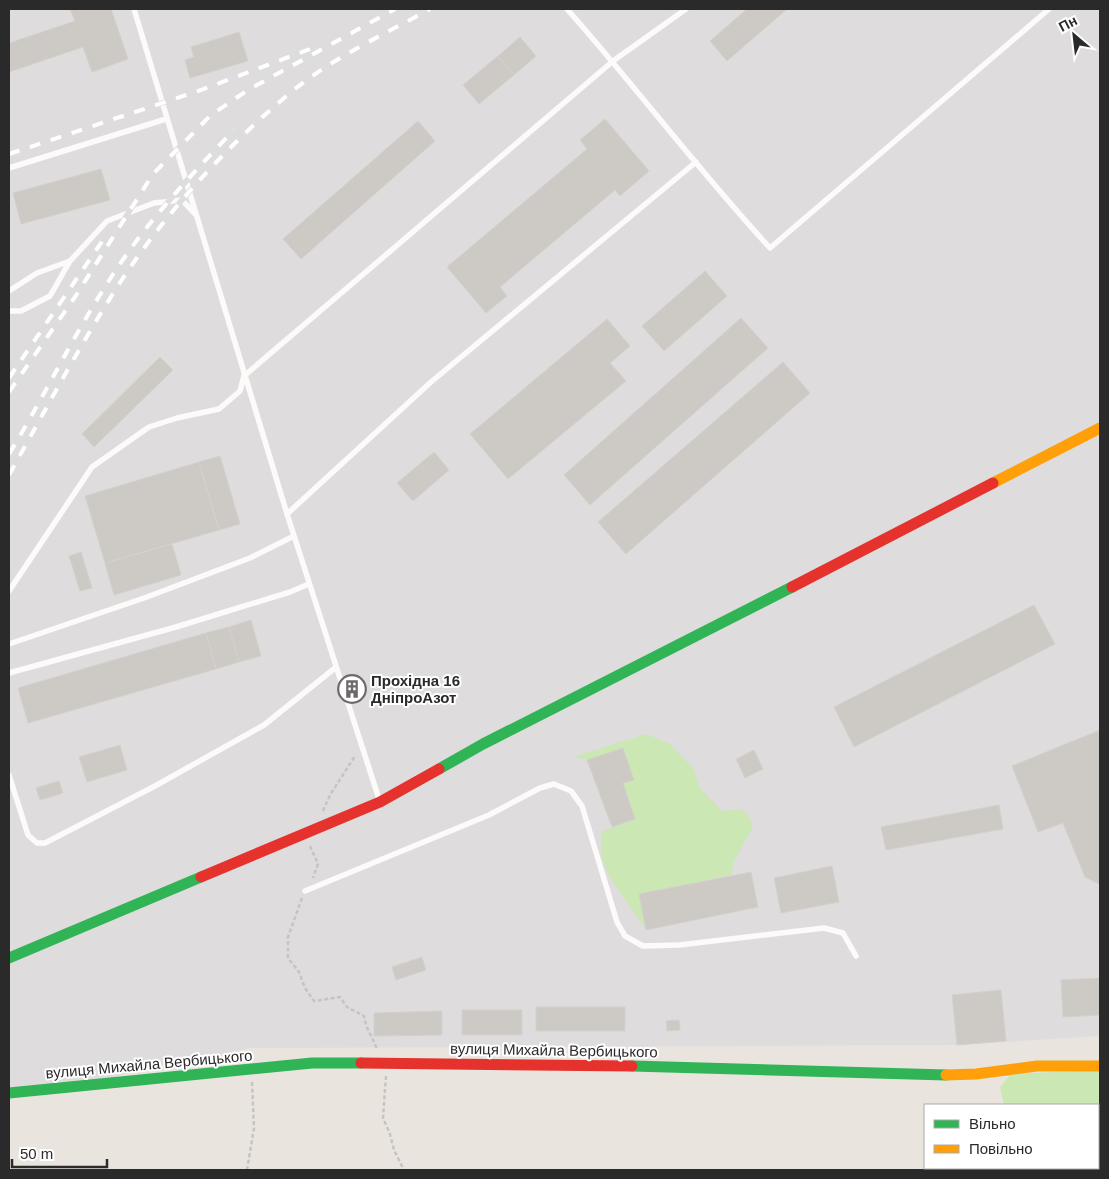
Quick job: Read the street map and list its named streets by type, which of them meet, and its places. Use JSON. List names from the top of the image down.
{
  "streets": {
    "street": ["вулиця Михайла Вербицького"]
  },
  "places": {
    "building": ["Прохідна 16 ДніпроАзот"]
  },
  "legend": ["Вільно", "Повільно"],
  "scale_bar": "50 m",
  "north": "top left"
}
